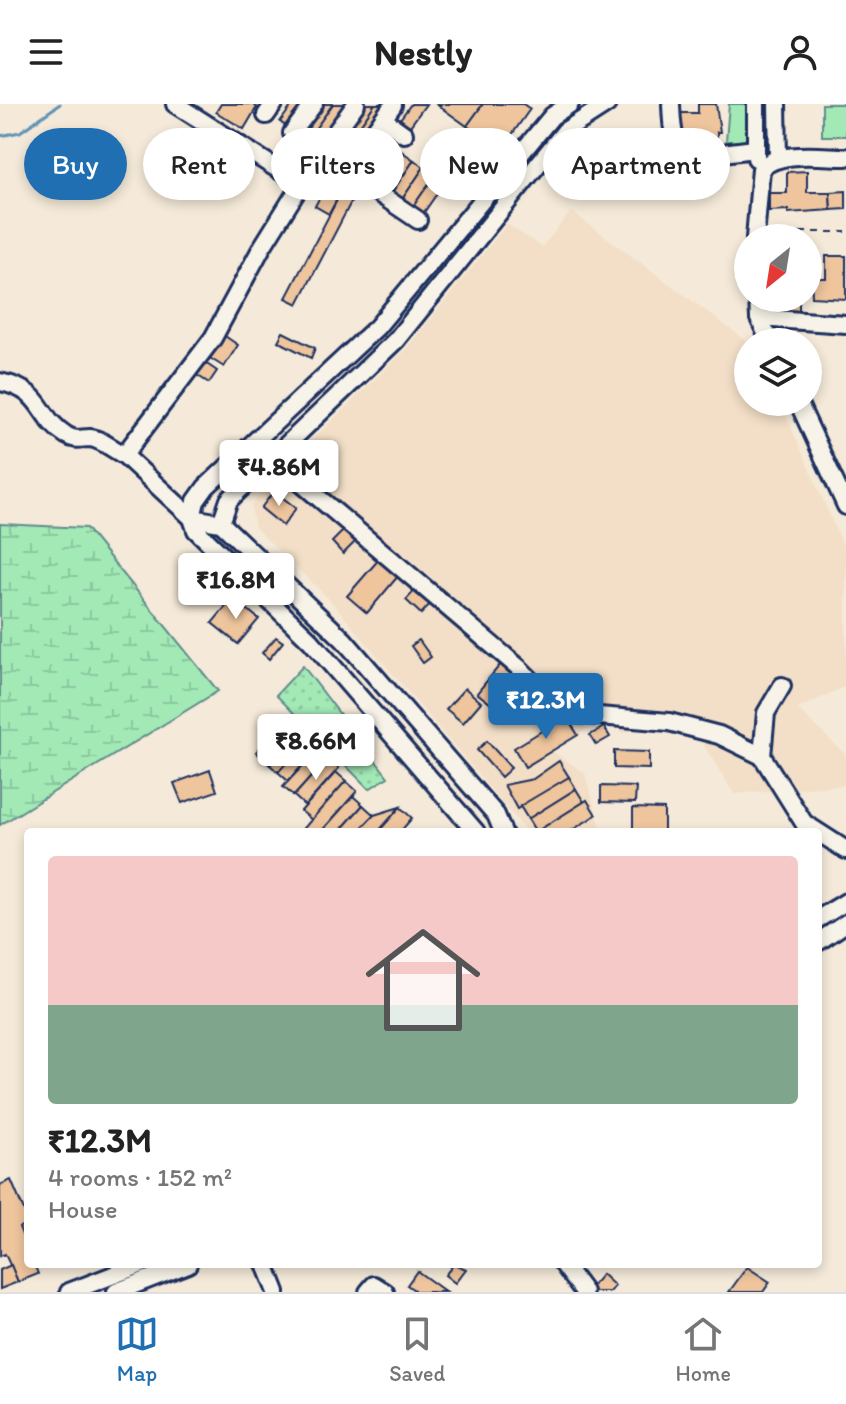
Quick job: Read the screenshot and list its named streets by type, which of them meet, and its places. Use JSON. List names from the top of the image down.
{
  "north": "bottom left",
  "page": {
    "header": "Nestly",
    "chip": [
      "Buy",
      "Rent",
      "Filters",
      "New",
      "Apartment"
    ],
    "price": [
      "₹4.86M",
      "₹16.8M",
      "₹12.3M",
      "₹8.66M"
    ],
    "list": [
      {
        "name": "₹12.3M",
        "note": "4 rooms · 152 m² · House"
      }
    ],
    "tabs": ["Map", "Saved", "Home"]
  }
}
